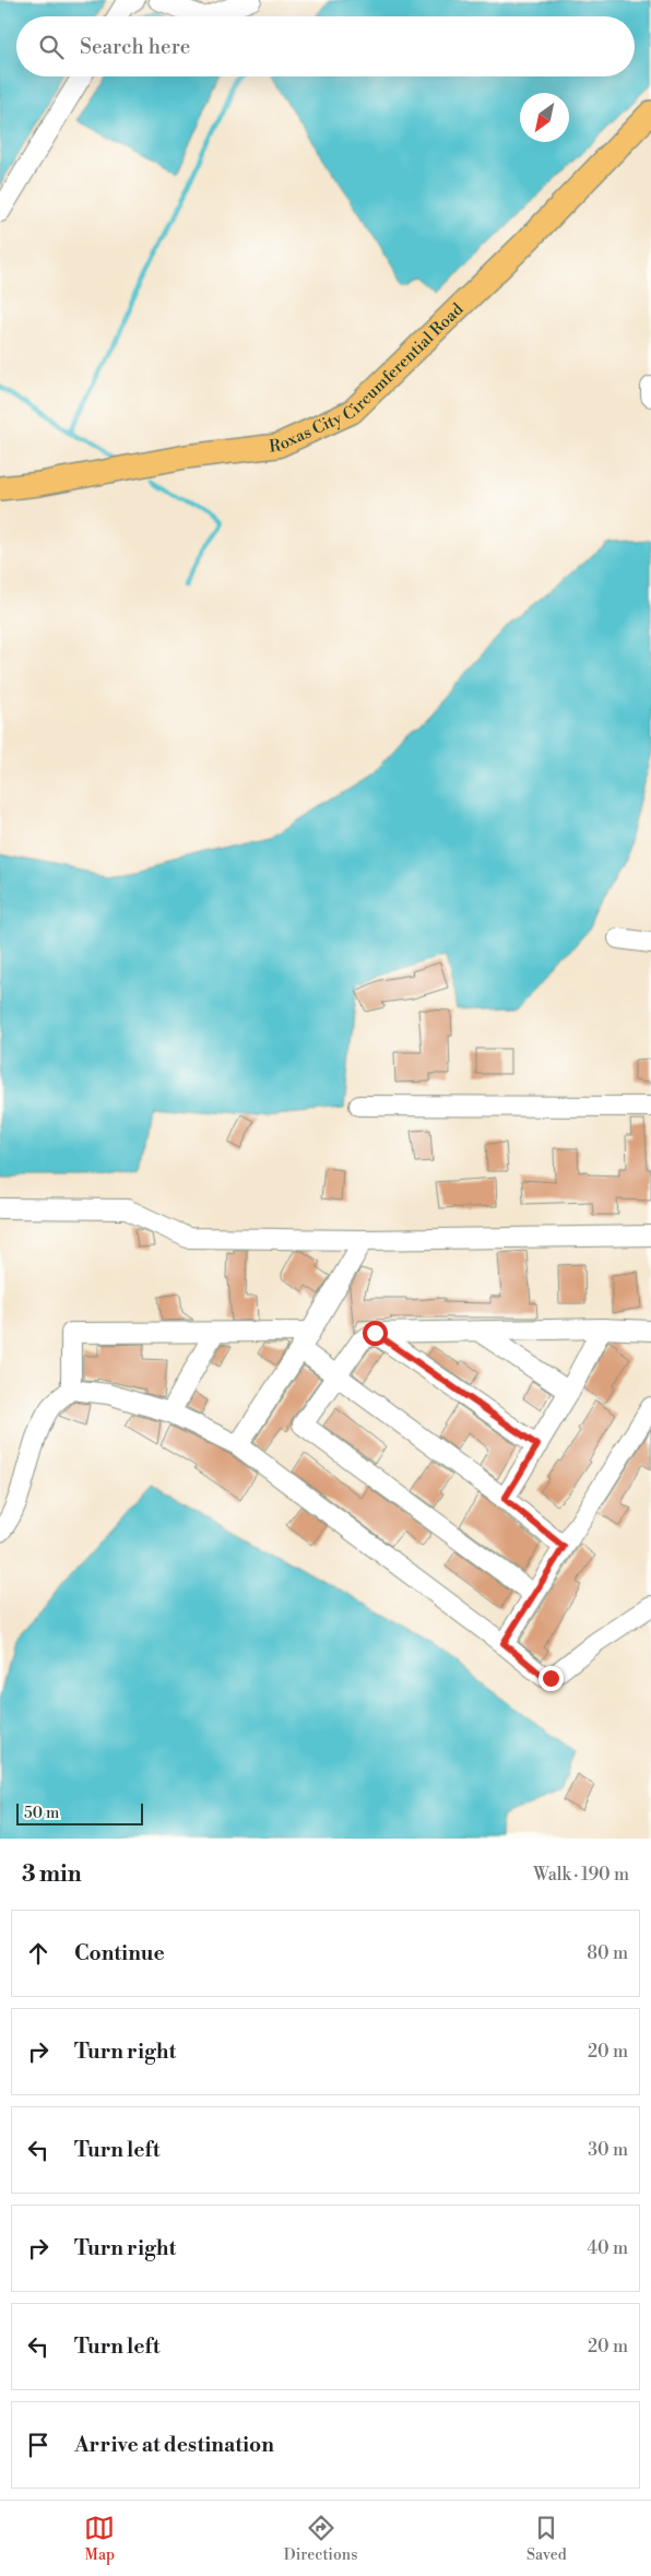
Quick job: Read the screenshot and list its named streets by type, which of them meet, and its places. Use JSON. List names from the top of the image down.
{
  "streets": {
    "main road": ["Roxas City Circumferential Road"]
  },
  "scale_bar": "50 m",
  "north": "bottom left",
  "page": {
    "search": "Search here",
    "scale": "50 m",
    "heading": ["3 min", "Walk · 190 m"],
    "list": [
      ["Continue", "80 m"],
      ["Turn right", "20 m"],
      ["Turn left", "30 m"],
      ["Turn right", "40 m"],
      ["Turn left", "20 m"],
      "Arrive at destination"
    ],
    "nav": ["Map", "Directions", "Saved"]
  }
}
